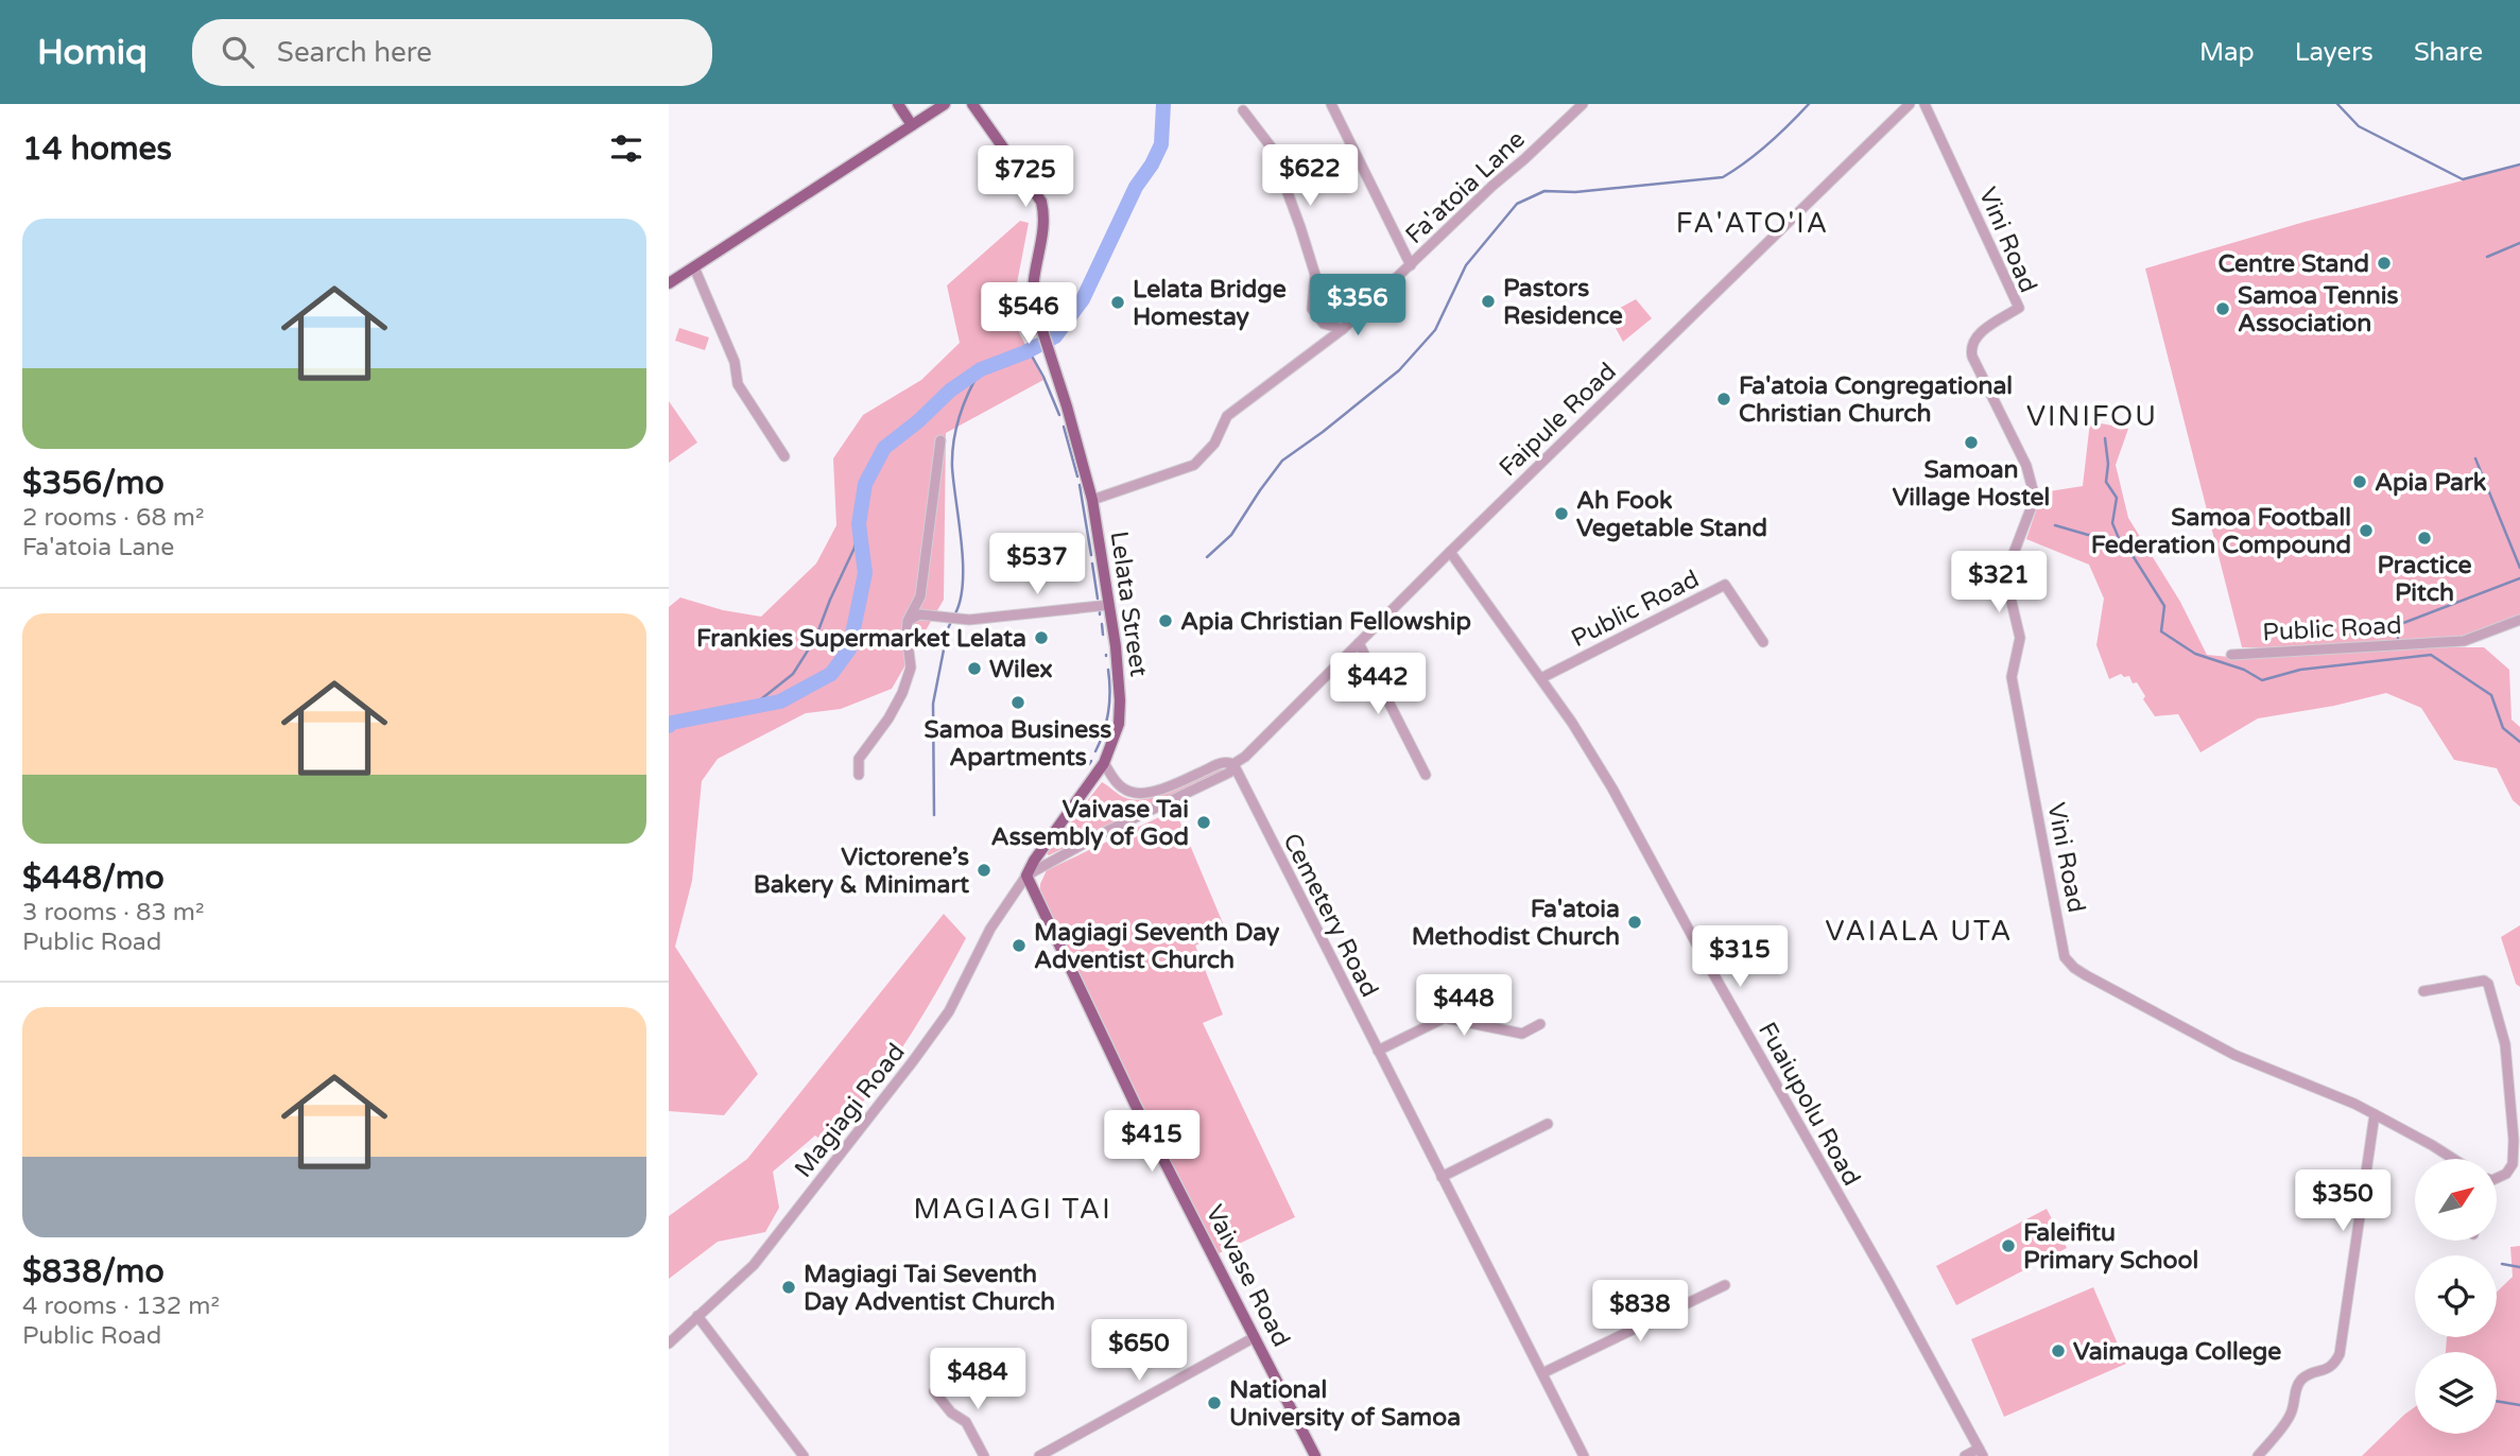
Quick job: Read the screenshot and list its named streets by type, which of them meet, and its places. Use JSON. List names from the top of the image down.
{
  "streets": {
    "main road": ["Lelata Street", "Vaivase Road"],
    "street": [
      "Fa'atoia Lane",
      "Vini Road",
      "Faipule Road",
      "Public Road",
      "Cemetery Road",
      "Fuaiupolu Road",
      "Magiagi Road"
    ]
  },
  "crossings": [
    ["Fa'atoia Lane", "Lelata Street"],
    ["Faipule Road", "Lelata Street"],
    ["Faipule Road", "Cemetery Road"],
    ["Faipule Road", "Fuaiupolu Road"],
    ["Faipule Road", "Magiagi Road"],
    ["Faipule Road", "Vaivase Road"],
    ["Lelata Street", "Magiagi Road"],
    ["Lelata Street", "Vaivase Road"],
    ["Public Road", "Fuaiupolu Road"],
    ["Magiagi Road", "Vaivase Road"]
  ],
  "districts": [
    "FA'ATO'IA",
    "VINIFOU",
    "VAIALA UTA",
    "MAGIAGI TAI"
  ],
  "places": [
    "Centre Stand",
    "Pastors Residence",
    "Lelata Bridge Homestay",
    "Samoa Tennis Association",
    "Fa'atoia Congregational Christian Church",
    "Samoan Village Hostel",
    "Apia Park",
    "Ah Fook Vegetable Stand",
    "Samoa Football Federation Compound",
    "Practice Pitch",
    "Apia Christian Fellowship",
    "Frankies Supermarket Lelata",
    "Wilex",
    "Samoa Business Apartments",
    "Vaivase Tai Assembly of God",
    "Victorene’s Bakery & Minimart",
    "Fa'atoia Methodist Church",
    "Magiagi Seventh Day Adventist Church",
    "Faleifitu Primary School",
    "Magiagi Tai Seventh Day Adventist Church",
    "Vaimauga College",
    "National University of Samoa"
  ],
  "north": "top right",
  "page": {
    "header": "Homiq",
    "search": "Search here",
    "nav": ["Map", "Layers", "Share"],
    "heading": "14 homes",
    "price": [
      "$622",
      "$725",
      "$356",
      "$546",
      "$537",
      "$321",
      "$442",
      "$315",
      "$448",
      "$415",
      "$350",
      "$838",
      "$650",
      "$484"
    ],
    "list": [
      {
        "name": "$356/mo",
        "note": "2 rooms · 68 m² · Fa'atoia Lane"
      },
      {
        "name": "$448/mo",
        "note": "3 rooms · 83 m² · Public Road"
      },
      {
        "name": "$838/mo",
        "note": "4 rooms · 132 m² · Public Road"
      }
    ]
  }
}
